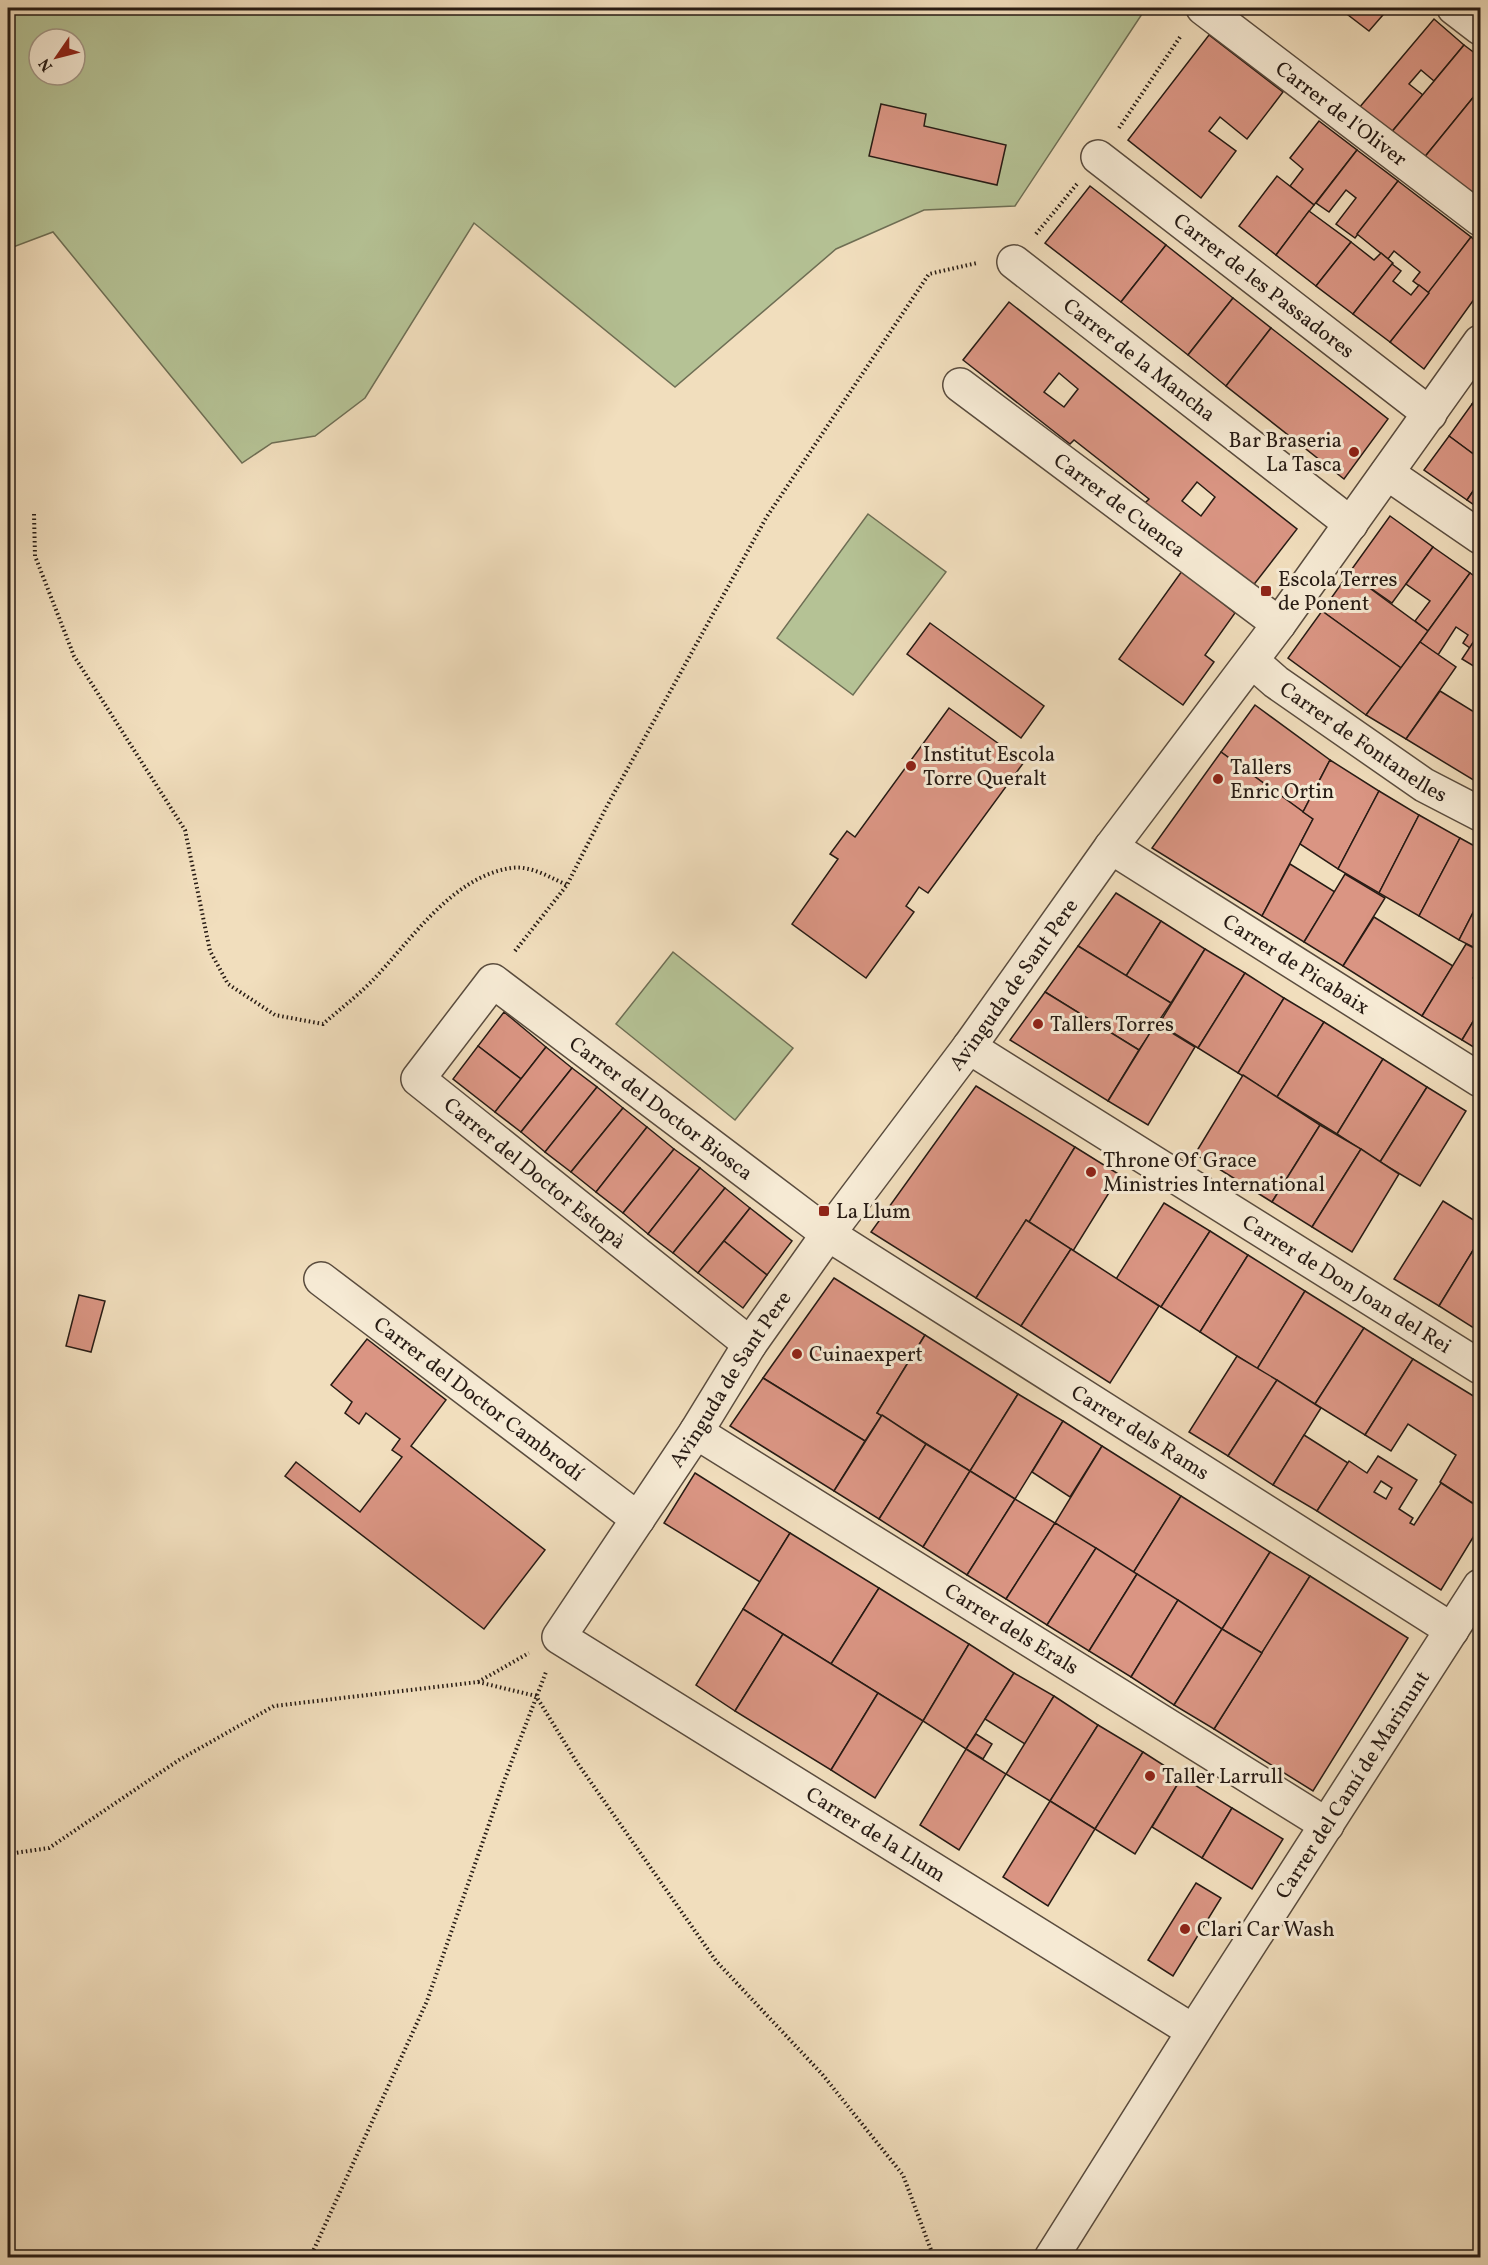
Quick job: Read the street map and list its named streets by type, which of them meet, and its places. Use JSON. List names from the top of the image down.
{
  "streets": {
    "street": [
      "Carrer de l'Oliver",
      "Carrer de les Passadores",
      "Carrer de la Mancha",
      "Carrer de Cuenca",
      "Carrer de Fontanelles",
      "Carrer de Picabaix",
      "Avinguda de Sant Pere",
      "Carrer del Doctor Biosca",
      "Carrer del Doctor Estopà",
      "Carrer de Don Joan del Rei",
      "Carrer del Doctor Cambrodí",
      "Carrer dels Rams",
      "Carrer dels Erals",
      "Carrer del Camí de Marinunt",
      "Carrer de la Llum"
    ]
  },
  "crossings": [
    ["Carrer de les Passadores", "Avinguda de Sant Pere"],
    ["Carrer de la Mancha", "Avinguda de Sant Pere"],
    ["Carrer de Cuenca", "Avinguda de Sant Pere"],
    ["Carrer de Fontanelles", "Avinguda de Sant Pere"],
    ["Carrer de Picabaix", "Avinguda de Sant Pere"],
    ["Avinguda de Sant Pere", "Carrer del Doctor Biosca"],
    ["Avinguda de Sant Pere", "Carrer del Doctor Estopà"],
    ["Avinguda de Sant Pere", "Carrer de Don Joan del Rei"],
    ["Avinguda de Sant Pere", "Carrer del Doctor Cambrodí"],
    ["Avinguda de Sant Pere", "Carrer dels Rams"],
    ["Avinguda de Sant Pere", "Carrer dels Erals"],
    ["Avinguda de Sant Pere", "Carrer de la Llum"],
    ["Carrer del Doctor Biosca", "Carrer del Doctor Estopà"],
    ["Carrer del Doctor Biosca", "Carrer dels Rams"],
    ["Carrer dels Rams", "Carrer del Camí de Marinunt"],
    ["Carrer dels Erals", "Carrer del Camí de Marinunt"],
    ["Carrer del Camí de Marinunt", "Carrer de la Llum"]
  ],
  "places": {
    "other": [
      "Bar Braseria La Tasca",
      "Institut Escola Torre Queralt",
      "Tallers Enric Ortin",
      "Tallers Torres",
      "Throne Of Grace Ministries International",
      "Cuinaexpert",
      "Taller Larrull",
      "Clari Car Wash"
    ],
    "transit": ["Escola Terres de Ponent", "La Llum"]
  },
  "north": "bottom left"
}
